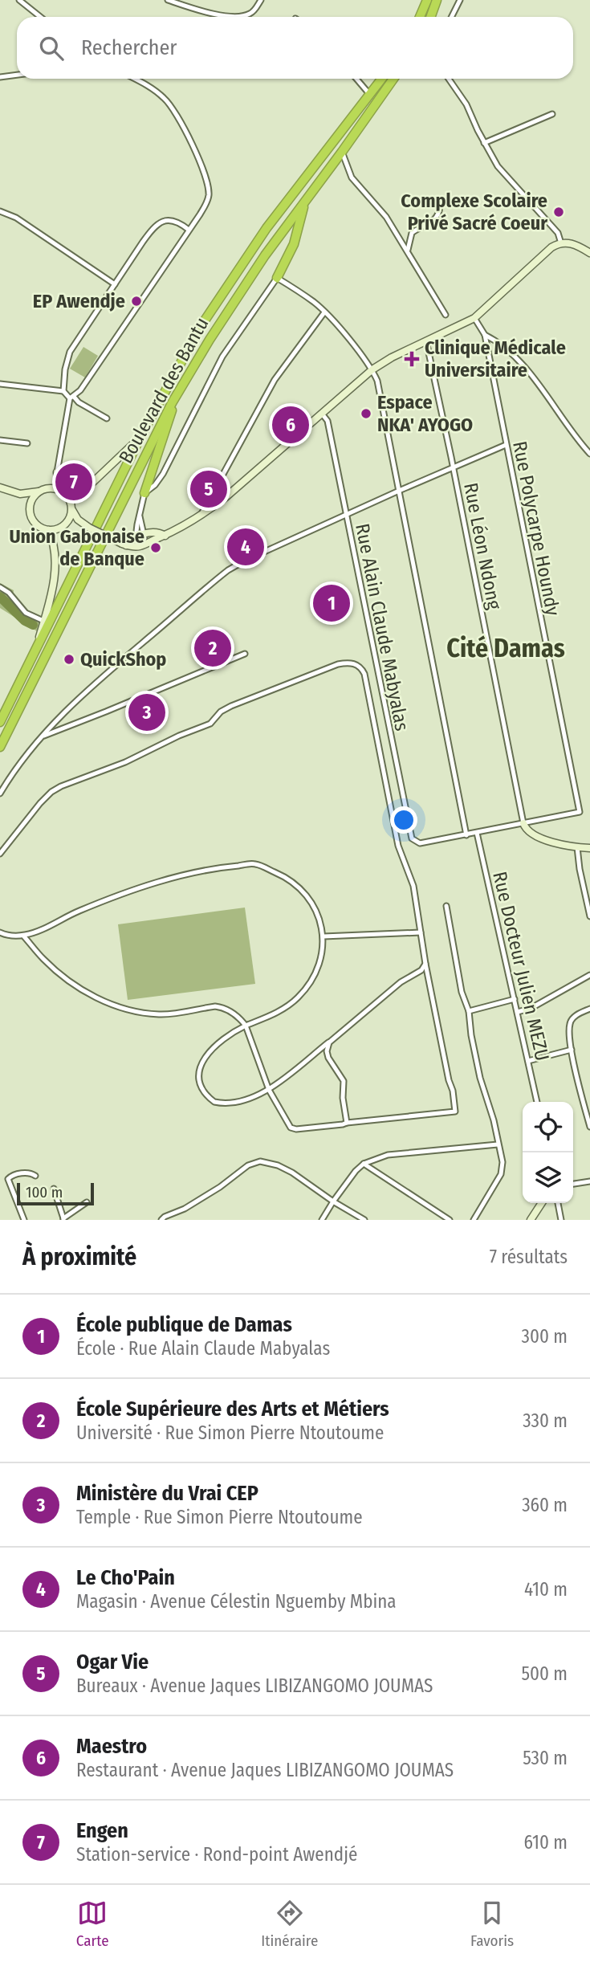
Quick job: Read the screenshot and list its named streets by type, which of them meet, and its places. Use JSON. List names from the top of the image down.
{
  "streets": {
    "highway": ["Boulevard des Bantu"],
    "street": [
      "Rue Polycarpe Houndy",
      "Rue Léon Ndong",
      "Rue Alain Claude Mabyalas",
      "Rue Docteur Julien MEZU"
    ]
  },
  "crossings": [
    ["Rue Polycarpe Houndy", "Rue Léon Ndong"]
  ],
  "districts": ["Cité Damas"],
  "places": {
    "other": [
      "Complexe Scolaire Privé Sacré Coeur",
      "EP Awendje",
      "Espace NKA' AYOGO",
      "Union Gabonaise de Banque",
      "QuickShop"
    ],
    "health": ["Clinique Médicale Universitaire"]
  },
  "scale_bar": "100 m",
  "page": {
    "search": "Rechercher",
    "pins": [
      "6",
      "7",
      "5",
      "4",
      "1",
      "2",
      "3"
    ],
    "scale": "100 m",
    "heading": ["À proximité", "7 résultats"],
    "list": [
      {
        "mark": "1",
        "name": "École publique de Damas",
        "note": "École · Rue Alain Claude Mabyalas",
        "value": "300 m"
      },
      {
        "mark": "2",
        "name": "École Supérieure des Arts et Métiers",
        "note": "Université · Rue Simon Pierre Ntoutoume",
        "value": "330 m"
      },
      {
        "mark": "3",
        "name": "Ministère du Vrai CEP",
        "note": "Temple · Rue Simon Pierre Ntoutoume",
        "value": "360 m"
      },
      {
        "mark": "4",
        "name": "Le Cho'Pain",
        "note": "Magasin · Avenue Célestin Nguemby Mbina",
        "value": "410 m"
      },
      {
        "mark": "5",
        "name": "Ogar Vie",
        "note": "Bureaux · Avenue Jaques LIBIZANGOMO JOUMAS",
        "value": "500 m"
      },
      {
        "mark": "6",
        "name": "Maestro",
        "note": "Restaurant · Avenue Jaques LIBIZANGOMO JOUMAS",
        "value": "530 m"
      },
      {
        "mark": "7",
        "name": "Engen",
        "note": "Station-service · Rond-point Awendjé",
        "value": "610 m"
      }
    ],
    "nav": ["Carte", "Itinéraire", "Favoris"]
  }
}
